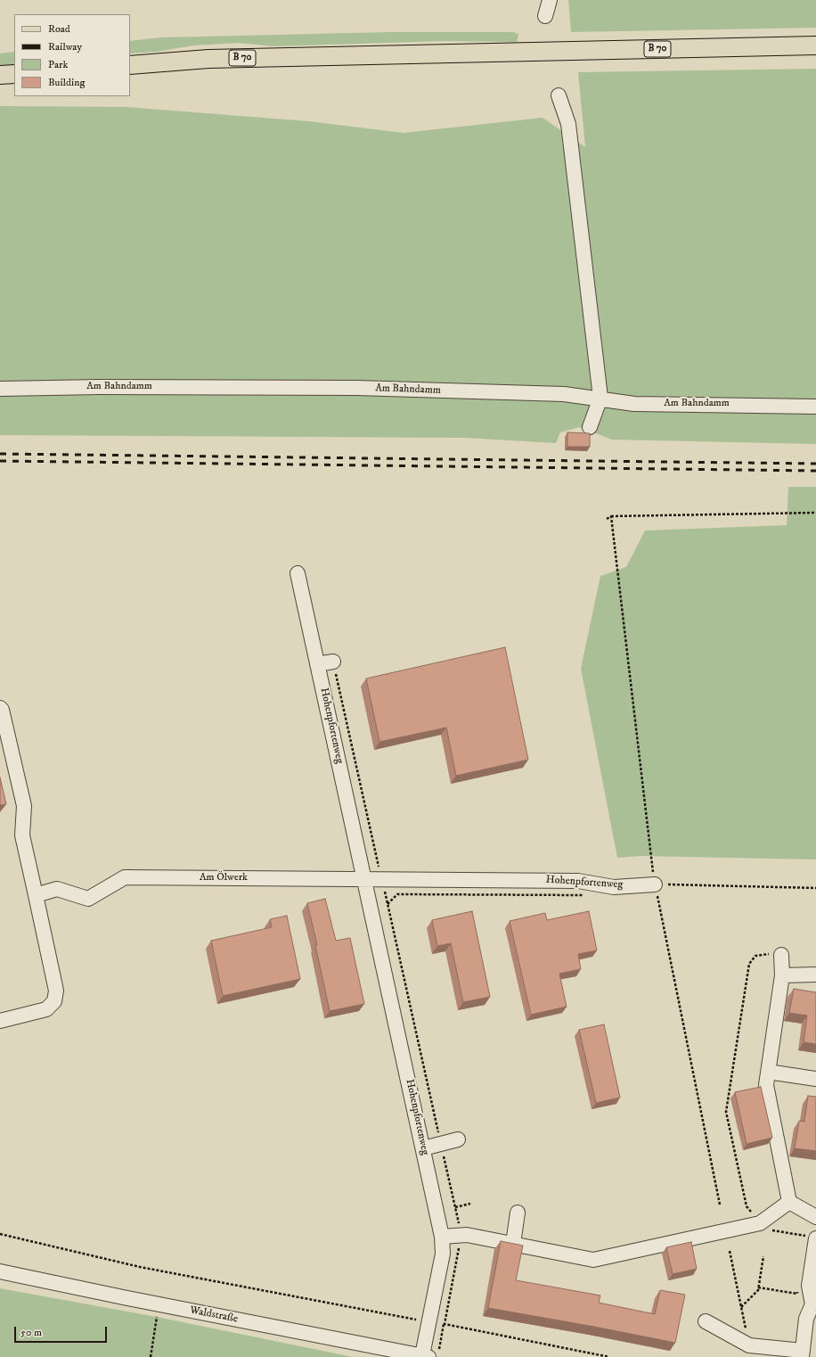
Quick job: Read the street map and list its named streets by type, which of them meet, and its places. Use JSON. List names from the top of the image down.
{
  "streets": {
    "main road": ["B 70"],
    "street": [
      "Am Bahndamm",
      "Hohenpfortenweg",
      "Am Ölwerk",
      "Waldstraße"
    ]
  },
  "crossings": [
    ["Hohenpfortenweg", "Am Ölwerk"],
    ["Hohenpfortenweg", "Waldstraße"]
  ],
  "legend": [
    "Road",
    "Railway",
    "Park",
    "Building"
  ],
  "scale_bar": "50 m"
}
